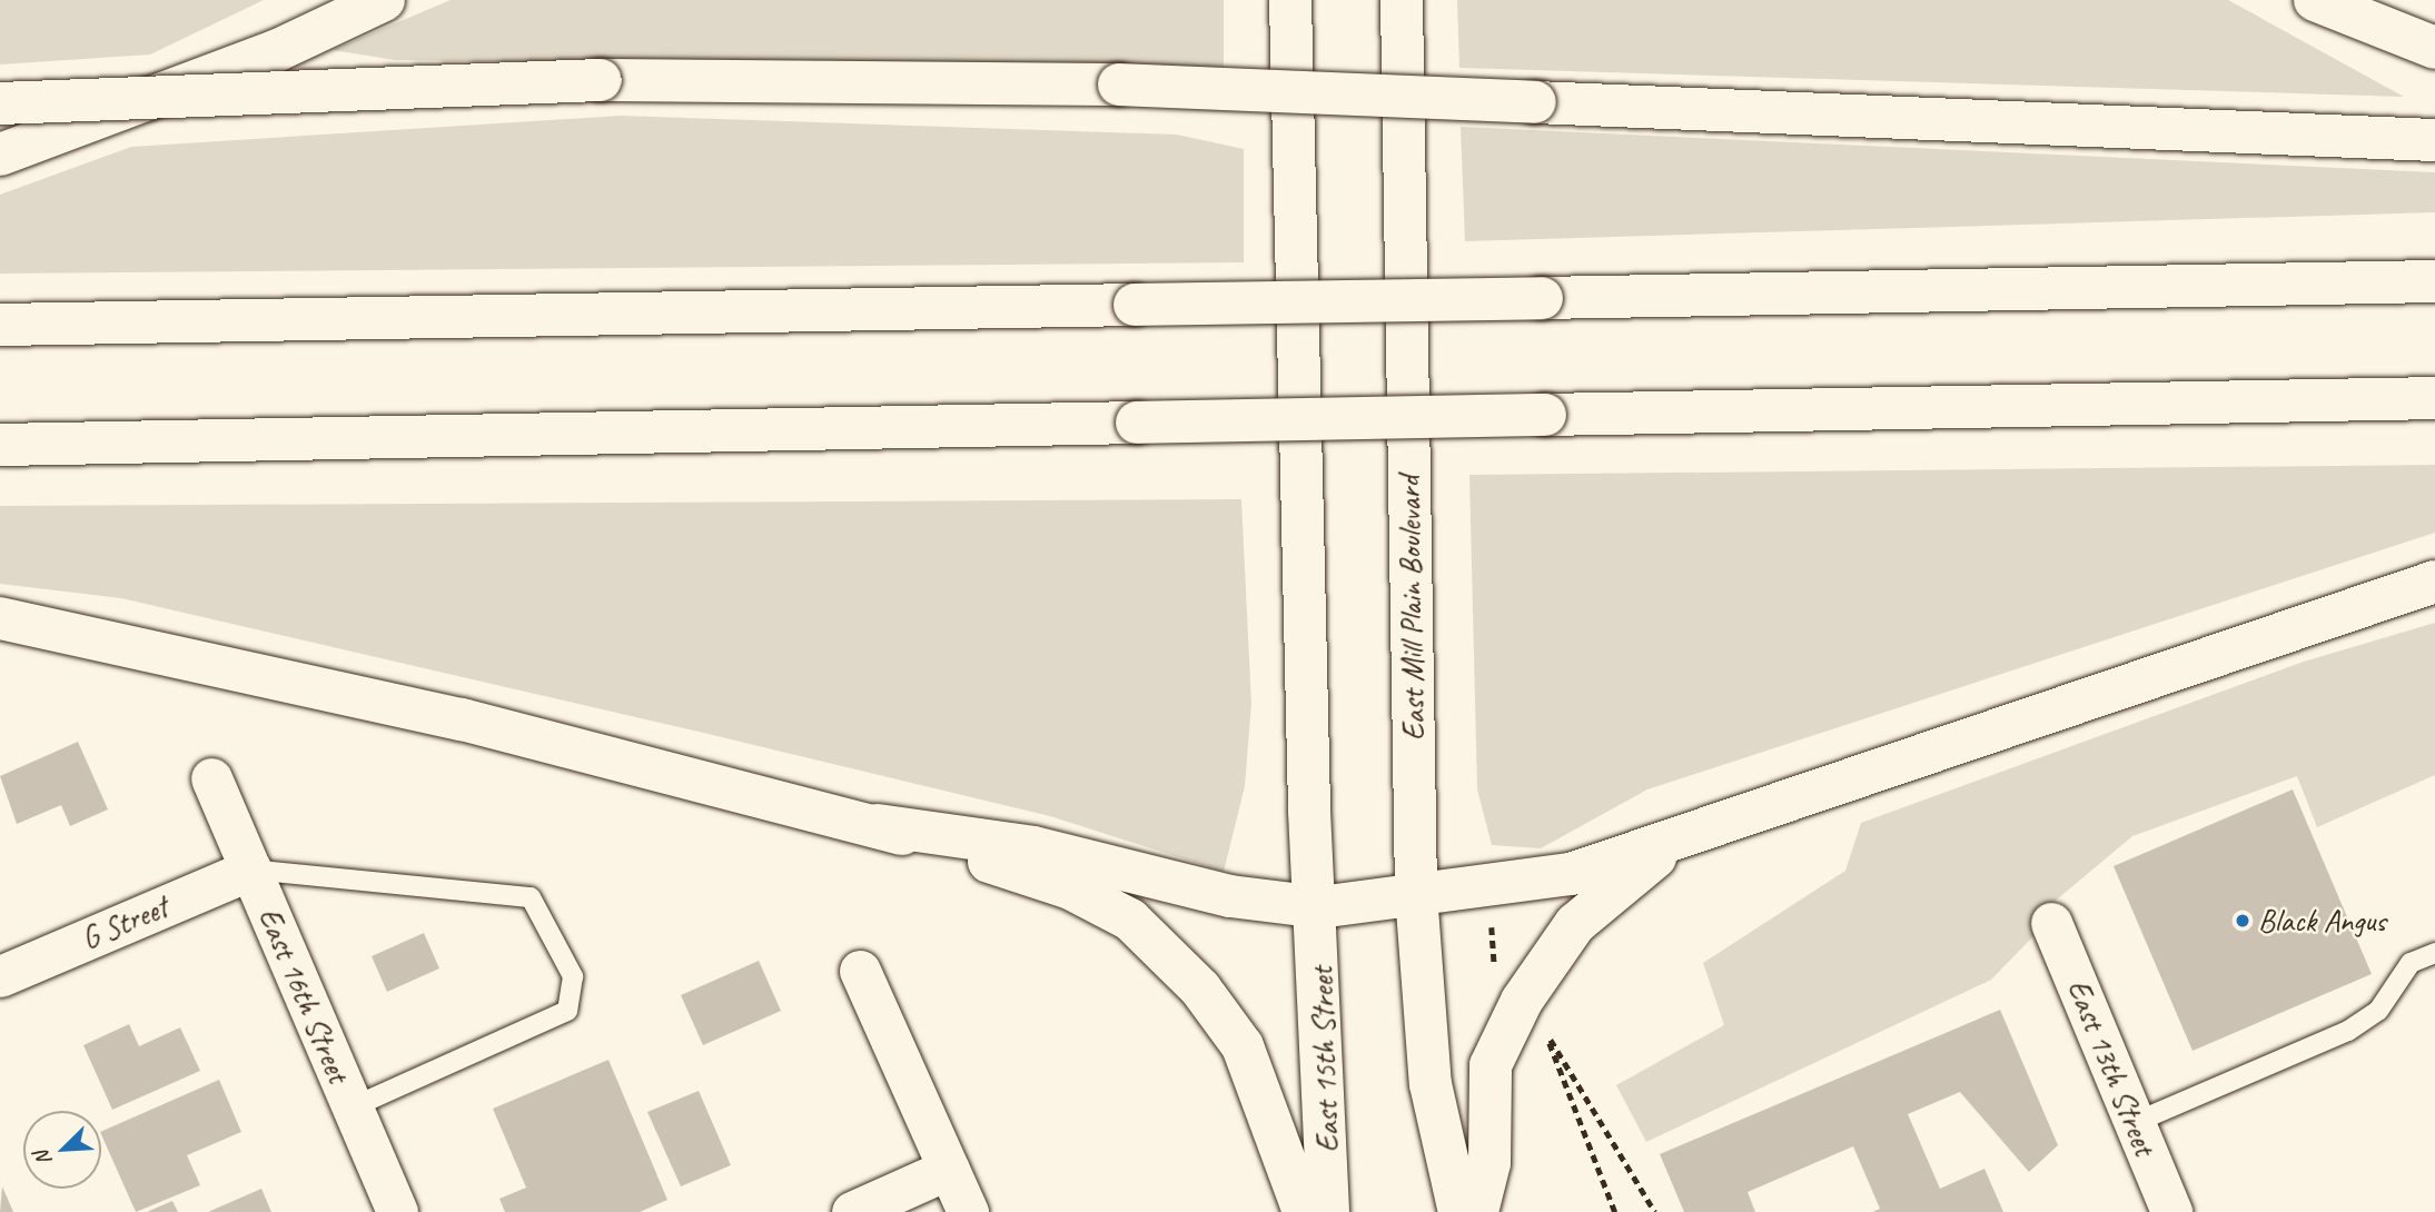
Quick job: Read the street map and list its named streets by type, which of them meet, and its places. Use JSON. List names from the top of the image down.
{
  "streets": {
    "main road": ["East Mill Plain Boulevard", "East 15th Street"],
    "street": ["G Street", "East 16th Street", "East 13th Street"]
  },
  "crossings": [
    ["G Street", "East 16th Street"]
  ],
  "places": ["Black Angus"],
  "north": "bottom left"
}
